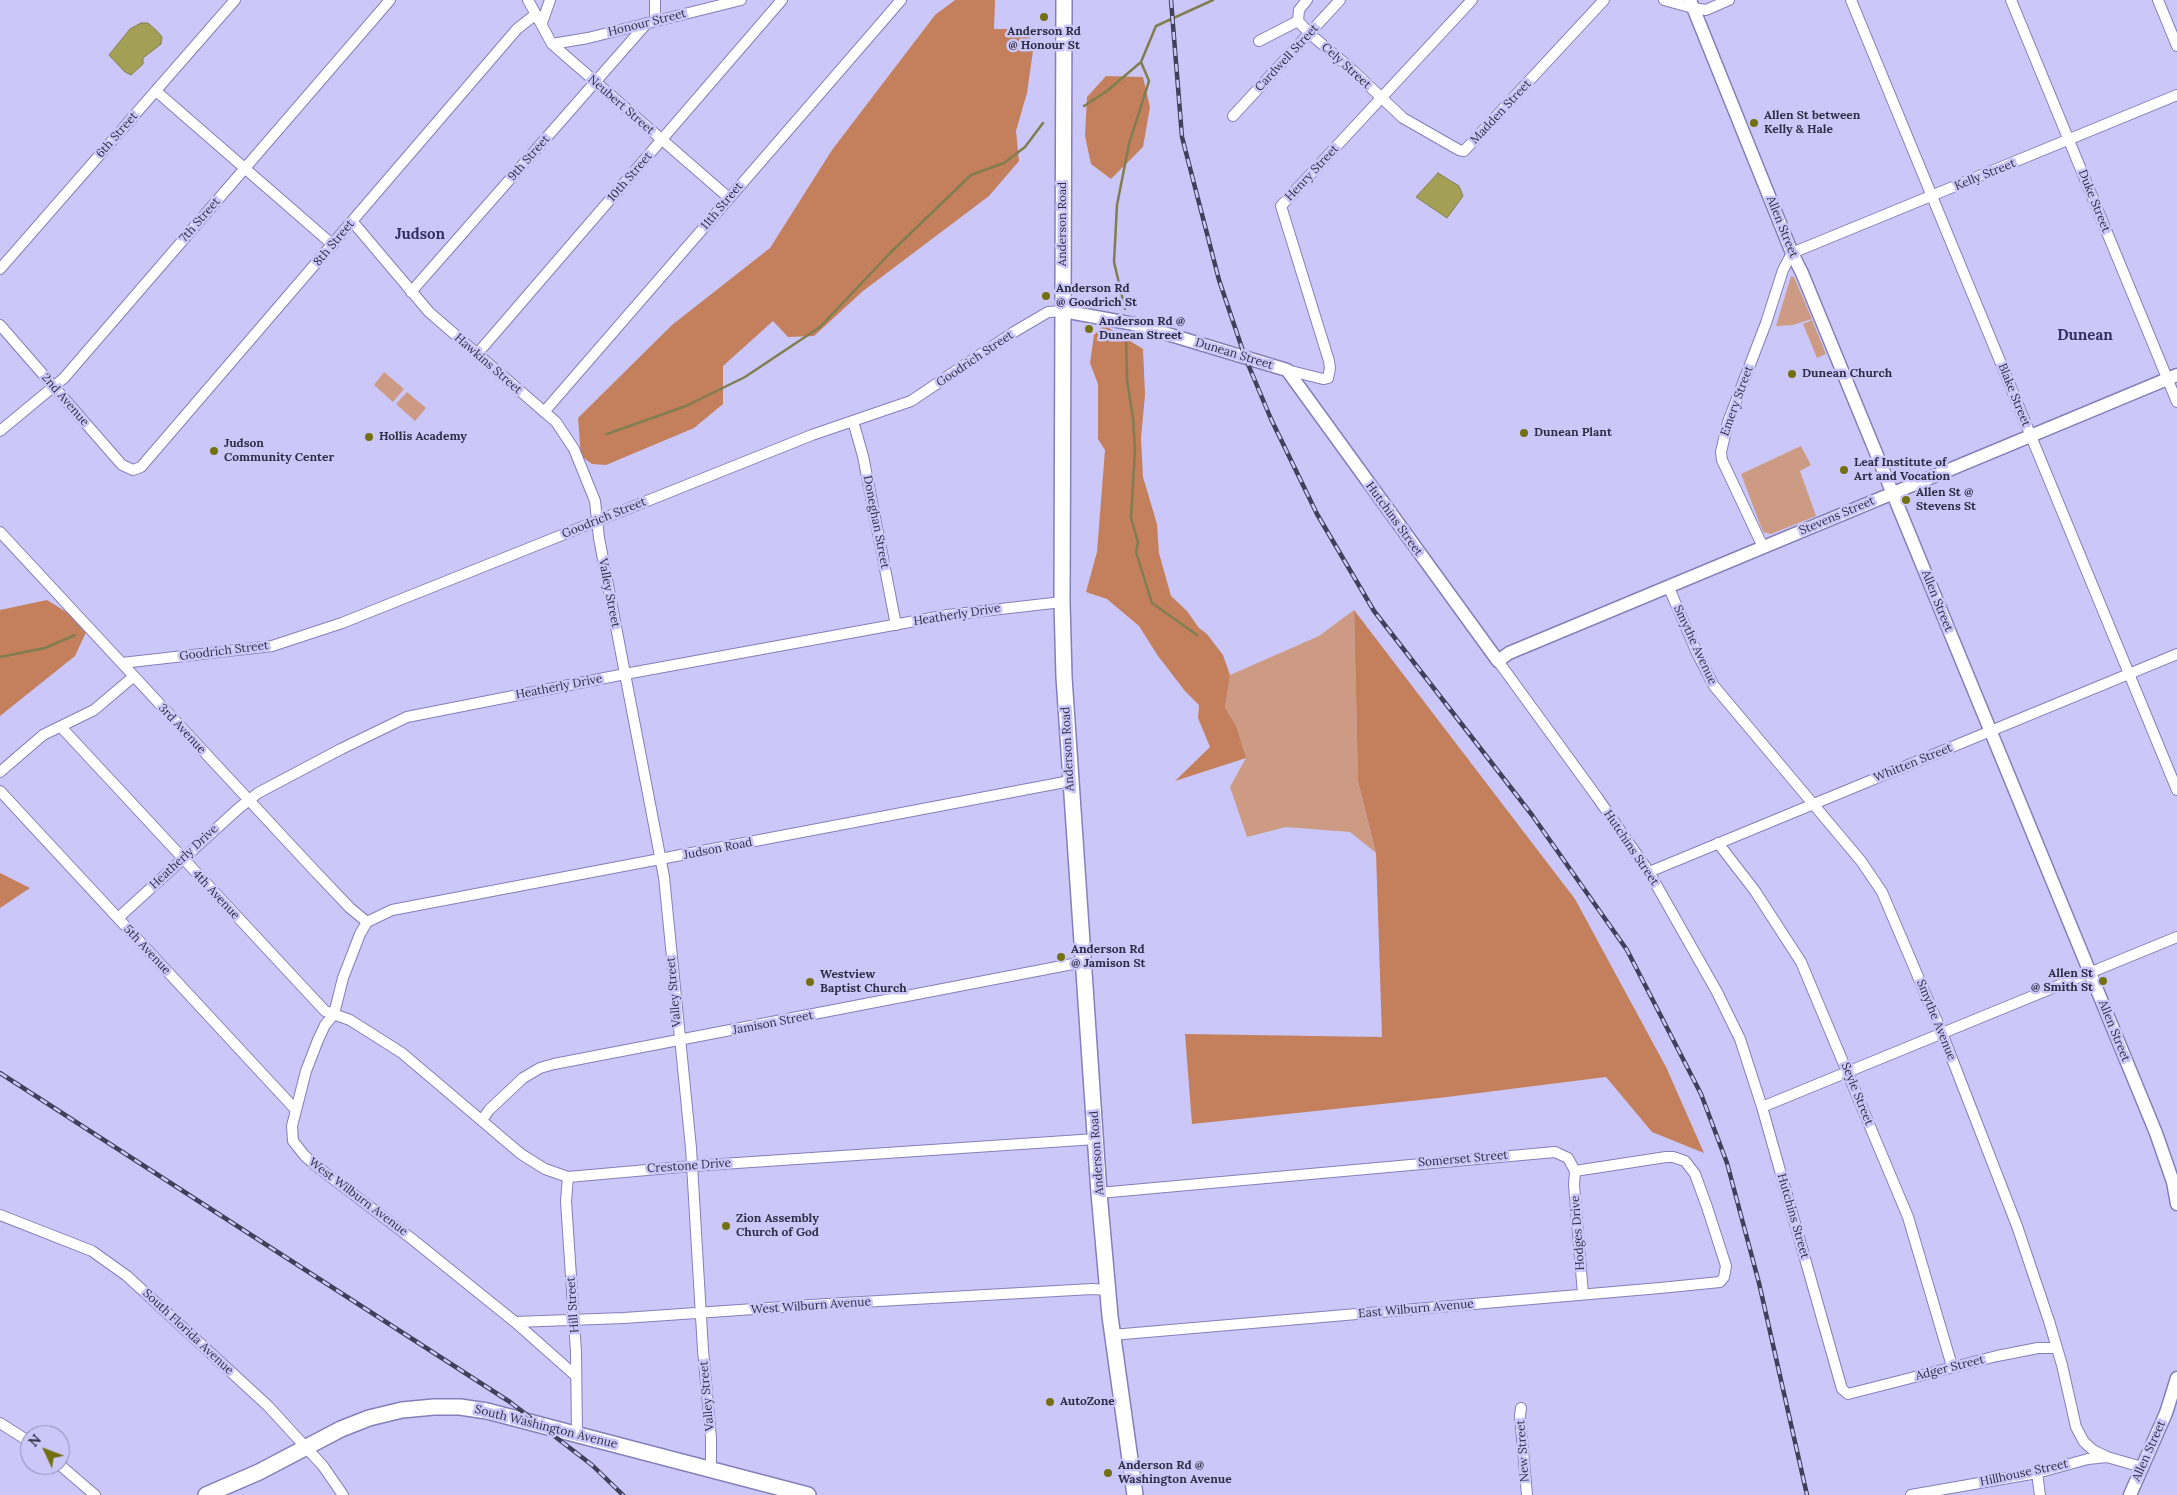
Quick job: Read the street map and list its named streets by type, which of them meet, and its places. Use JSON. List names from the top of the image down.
{
  "streets": {
    "main road": ["Anderson Road", "South Washington Avenue"],
    "street": [
      "Honour Street",
      "Cardwell Street",
      "Cely Street",
      "Neubert Street",
      "Madden Street",
      "6th Street",
      "9th Street",
      "Henry Street",
      "Kelly Street",
      "10th Street",
      "Duke Street",
      "11th Street",
      "7th Street",
      "Allen Street",
      "8th Street",
      "Dunean Street",
      "Goodrich Street",
      "Hawkins Street",
      "Blake Street",
      "2nd Avenue",
      "Emery Street",
      "Stevens Street",
      "Hutchins Street",
      "Doneghan Street",
      "Valley Street",
      "Heatherly Drive",
      "Smythe Avenue",
      "3rd Avenue",
      "Whitten Street",
      "Judson Road",
      "4th Avenue",
      "5th Avenue",
      "Jamison Street",
      "Seyle Street",
      "Somerset Street",
      "Crestone Drive",
      "West Wilburn Avenue",
      "Hodges Drive",
      "Hill Street",
      "East Wilburn Avenue",
      "South Florida Avenue",
      "Adger Street",
      "New Street",
      "Hillhouse Street"
    ]
  },
  "crossings": [
    ["Honour Street", "Neubert Street"],
    ["Honour Street", "9th Street"],
    ["Cardwell Street", "Cely Street"],
    ["Cely Street", "Madden Street"],
    ["Cely Street", "Henry Street"],
    ["Neubert Street", "9th Street"],
    ["Neubert Street", "10th Street"],
    ["Neubert Street", "11th Street"],
    ["Neubert Street", "8th Street"],
    ["Madden Street", "Henry Street"],
    ["9th Street", "Hawkins Street"],
    ["Henry Street", "Dunean Street"],
    ["Henry Street", "Hutchins Street"],
    ["Kelly Street", "Duke Street"],
    ["Kelly Street", "Allen Street"],
    ["Kelly Street", "Blake Street"],
    ["Kelly Street", "Emery Street"],
    ["10th Street", "Hawkins Street"],
    ["Duke Street", "Stevens Street"],
    ["11th Street", "Hawkins Street"],
    ["7th Street", "2nd Avenue"],
    ["Anderson Road", "Dunean Street"],
    ["Anderson Road", "Goodrich Street"],
    ["Anderson Road", "Heatherly Drive"],
    ["Anderson Road", "Judson Road"],
    ["Anderson Road", "Jamison Street"],
    ["Anderson Road", "Somerset Street"],
    ["Anderson Road", "Crestone Drive"],
    ["Anderson Road", "West Wilburn Avenue"],
    ["Anderson Road", "East Wilburn Avenue"],
    ["Allen Street", "Emery Street"],
    ["Allen Street", "Stevens Street"],
    ["Allen Street", "Smythe Avenue"],
    ["Allen Street", "Whitten Street"],
    ["8th Street", "Hawkins Street"],
    ["8th Street", "2nd Avenue"],
    ["Dunean Street", "Goodrich Street"],
    ["Dunean Street", "Hutchins Street"],
    ["Goodrich Street", "Hawkins Street"],
    ["Goodrich Street", "Doneghan Street"],
    ["Goodrich Street", "Valley Street"],
    ["Goodrich Street", "3rd Avenue"],
    ["Hawkins Street", "Valley Street"],
    ["Blake Street", "Stevens Street"],
    ["Blake Street", "Whitten Street"],
    ["Emery Street", "Stevens Street"],
    ["Stevens Street", "Hutchins Street"],
    ["Stevens Street", "Smythe Avenue"],
    ["Hutchins Street", "Whitten Street"],
    ["Hutchins Street", "Adger Street"],
    ["Doneghan Street", "Heatherly Drive"],
    ["Valley Street", "Heatherly Drive"],
    ["Valley Street", "Judson Road"],
    ["Valley Street", "Jamison Street"],
    ["Valley Street", "Crestone Drive"],
    ["Valley Street", "West Wilburn Avenue"],
    ["Valley Street", "South Washington Avenue"],
    ["Heatherly Drive", "3rd Avenue"],
    ["Heatherly Drive", "4th Avenue"],
    ["Heatherly Drive", "5th Avenue"],
    ["Smythe Avenue", "Whitten Street"],
    ["Smythe Avenue", "Adger Street"],
    ["Smythe Avenue", "Hillhouse Street"],
    ["3rd Avenue", "Judson Road"],
    ["3rd Avenue", "West Wilburn Avenue"],
    ["Whitten Street", "Seyle Street"],
    ["Judson Road", "West Wilburn Avenue"],
    ["4th Avenue", "Crestone Drive"],
    ["4th Avenue", "West Wilburn Avenue"],
    ["5th Avenue", "West Wilburn Avenue"],
    ["Jamison Street", "Crestone Drive"],
    ["Seyle Street", "Adger Street"],
    ["Somerset Street", "Hodges Drive"],
    ["Somerset Street", "East Wilburn Avenue"],
    ["Crestone Drive", "West Wilburn Avenue"],
    ["Crestone Drive", "Hill Street"],
    ["West Wilburn Avenue", "Hill Street"],
    ["Hodges Drive", "East Wilburn Avenue"],
    ["Hill Street", "South Washington Avenue"],
    ["South Florida Avenue", "South Washington Avenue"]
  ],
  "districts": ["Judson", "Dunean"],
  "places": [
    "Anderson Rd @ Honour St",
    "Allen St between Kelly & Hale",
    "Anderson Rd @ Goodrich St",
    "Anderson Rd @ Dunean Street",
    "Dunean Church",
    "Dunean Plant",
    "Hollis Academy",
    "Judson Community Center",
    "Leaf Institute of Art and Vocation",
    "Allen St @ Stevens St",
    "Anderson Rd @ Jamison St",
    "Allen St @ Smith St",
    "Westview Baptist Church",
    "Zion Assembly Church of God",
    "AutoZone",
    "Anderson Rd @ Washington Avenue"
  ],
  "north": "top left"
}
